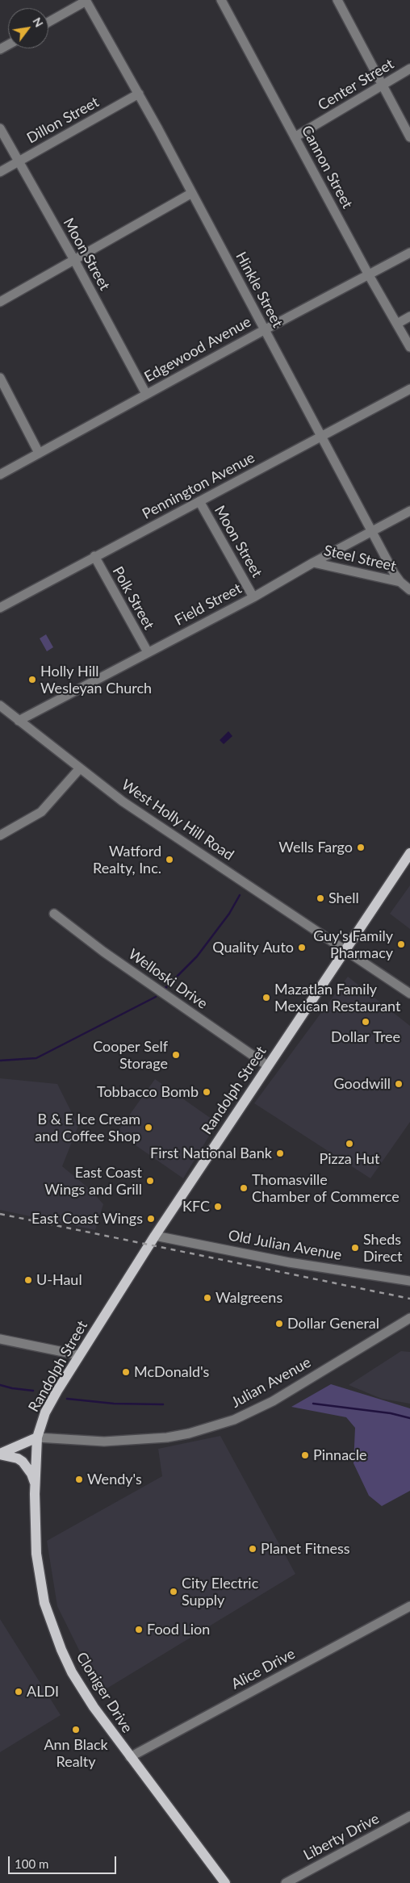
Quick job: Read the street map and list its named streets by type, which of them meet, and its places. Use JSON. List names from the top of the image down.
{
  "streets": {
    "main road": ["Randolph Street", "Cloniger Drive"],
    "street": [
      "Center Street",
      "Dillon Street",
      "Cannon Street",
      "Moon Street",
      "Hinkle Street",
      "Edgewood Avenue",
      "Pennington Avenue",
      "Steel Street",
      "Polk Street",
      "Field Street",
      "West Holly Hill Road",
      "Welloski Drive",
      "Old Julian Avenue",
      "Julian Avenue",
      "Alice Drive",
      "Liberty Drive"
    ]
  },
  "crossings": [
    ["Center Street", "Cannon Street"],
    ["Dillon Street", "Moon Street"],
    ["Dillon Street", "Hinkle Street"],
    ["Cannon Street", "Edgewood Avenue"],
    ["Moon Street", "Edgewood Avenue"],
    ["Moon Street", "Pennington Avenue"],
    ["Moon Street", "Field Street"],
    ["Hinkle Street", "Edgewood Avenue"],
    ["Hinkle Street", "Pennington Avenue"],
    ["Hinkle Street", "Steel Street"],
    ["Hinkle Street", "Field Street"],
    ["Pennington Avenue", "Polk Street"],
    ["Steel Street", "Field Street"],
    ["Polk Street", "Field Street"],
    ["Field Street", "West Holly Hill Road"],
    ["West Holly Hill Road", "Randolph Street"],
    ["Welloski Drive", "Randolph Street"],
    ["Randolph Street", "Old Julian Avenue"],
    ["Randolph Street", "Julian Avenue"],
    ["Randolph Street", "Cloniger Drive"],
    ["Julian Avenue", "Cloniger Drive"],
    ["Alice Drive", "Cloniger Drive"]
  ],
  "places": [
    "Holly Hill Wesleyan Church",
    "Wells Fargo",
    "Watford Realty, Inc.",
    "Shell",
    "Guy's Family Pharmacy",
    "Quality Auto",
    "Mazatlan Family Mexican Restaurant",
    "Dollar Tree",
    "Cooper Self Storage",
    "Goodwill",
    "Tobbacco Bomb",
    "B & E Ice Cream and Coffee Shop",
    "Pizza Hut",
    "First National Bank",
    "East Coast Wings and Grill",
    "Thomasville Chamber of Commerce",
    "KFC",
    "East Coast Wings",
    "Sheds Direct",
    "U-Haul",
    "Walgreens",
    "Dollar General",
    "McDonald's",
    "Pinnacle",
    "Wendy's",
    "Planet Fitness",
    "City Electric Supply",
    "Food Lion",
    "ALDI",
    "Ann Black Realty"
  ],
  "scale_bar": "100 m",
  "north": "top right"
}
